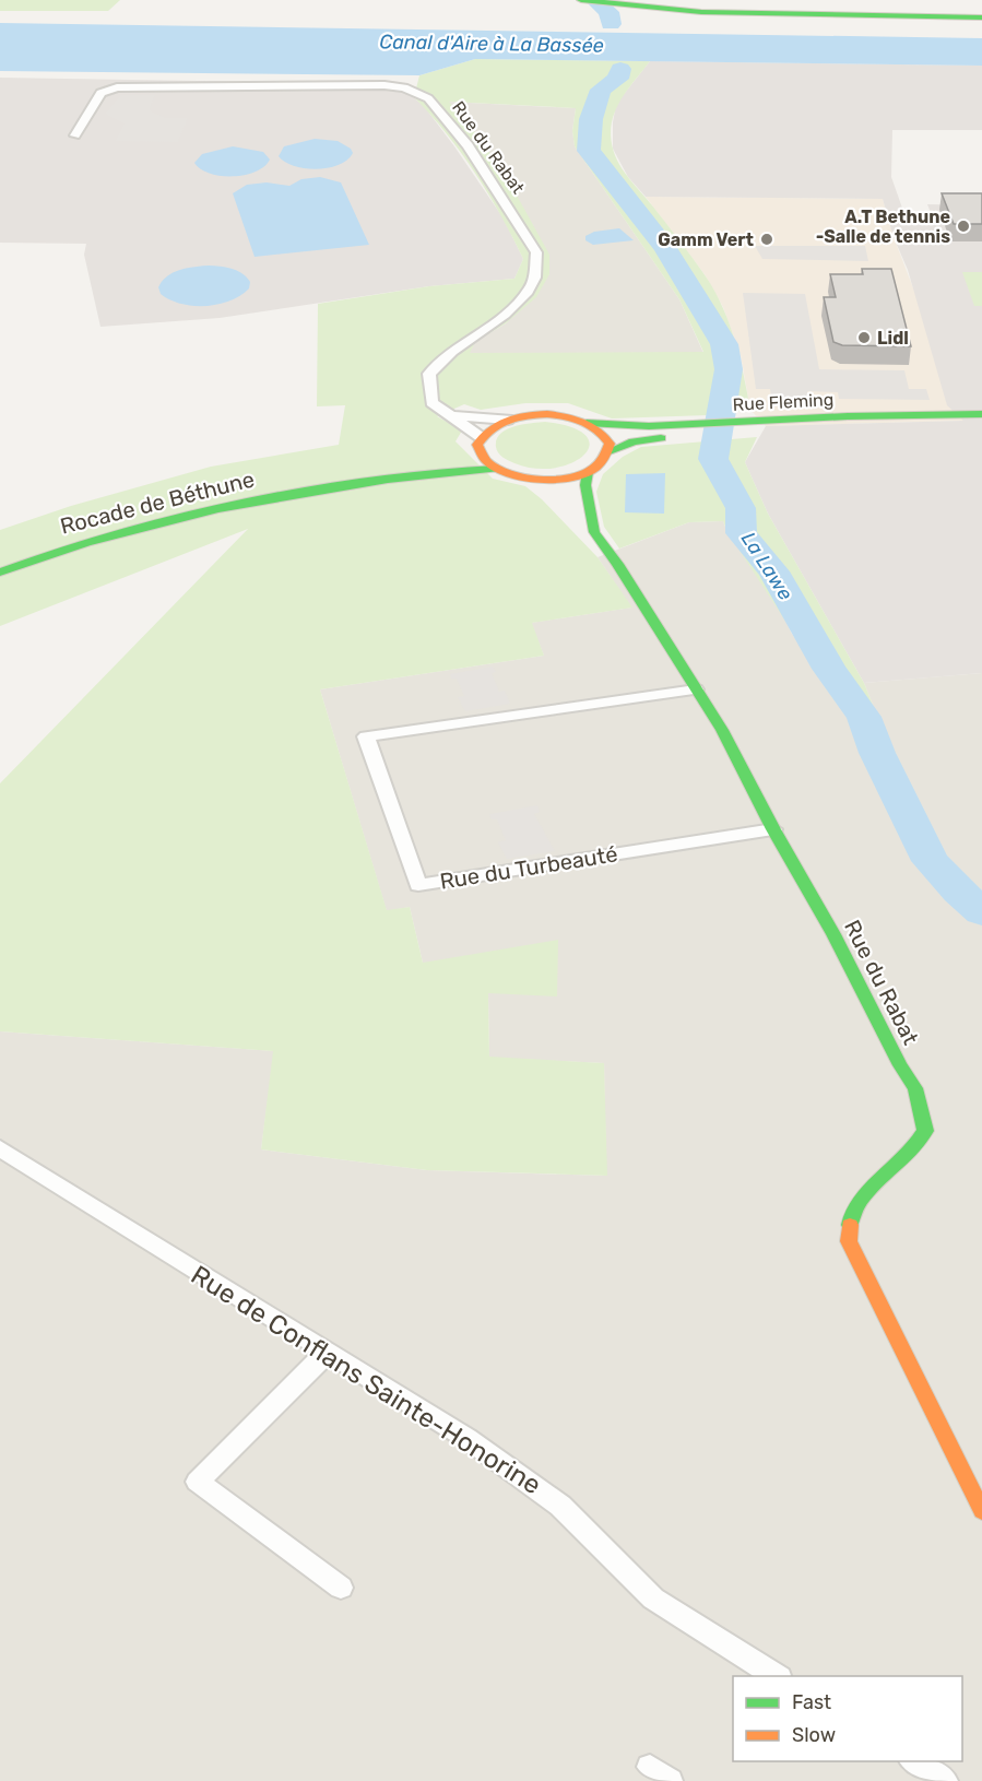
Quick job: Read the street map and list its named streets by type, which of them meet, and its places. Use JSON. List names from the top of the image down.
{
  "streets": {
    "main road": ["Rue du Rabat", "Rue Fleming", "Rocade de Béthune"],
    "street": ["Rue du Turbeauté", "Rue de Conflans Sainte-Honorine"]
  },
  "crossings": [
    ["Rue du Rabat", "Rue du Turbeauté"],
    ["Rue Fleming", "Rocade de Béthune"]
  ],
  "water": ["Canal d'Aire à La Bassée", "La Lawe"],
  "places": ["A.T Bethune -Salle de tennis", "Gamm Vert", "Lidl"],
  "legend": ["Fast", "Slow"]
}
